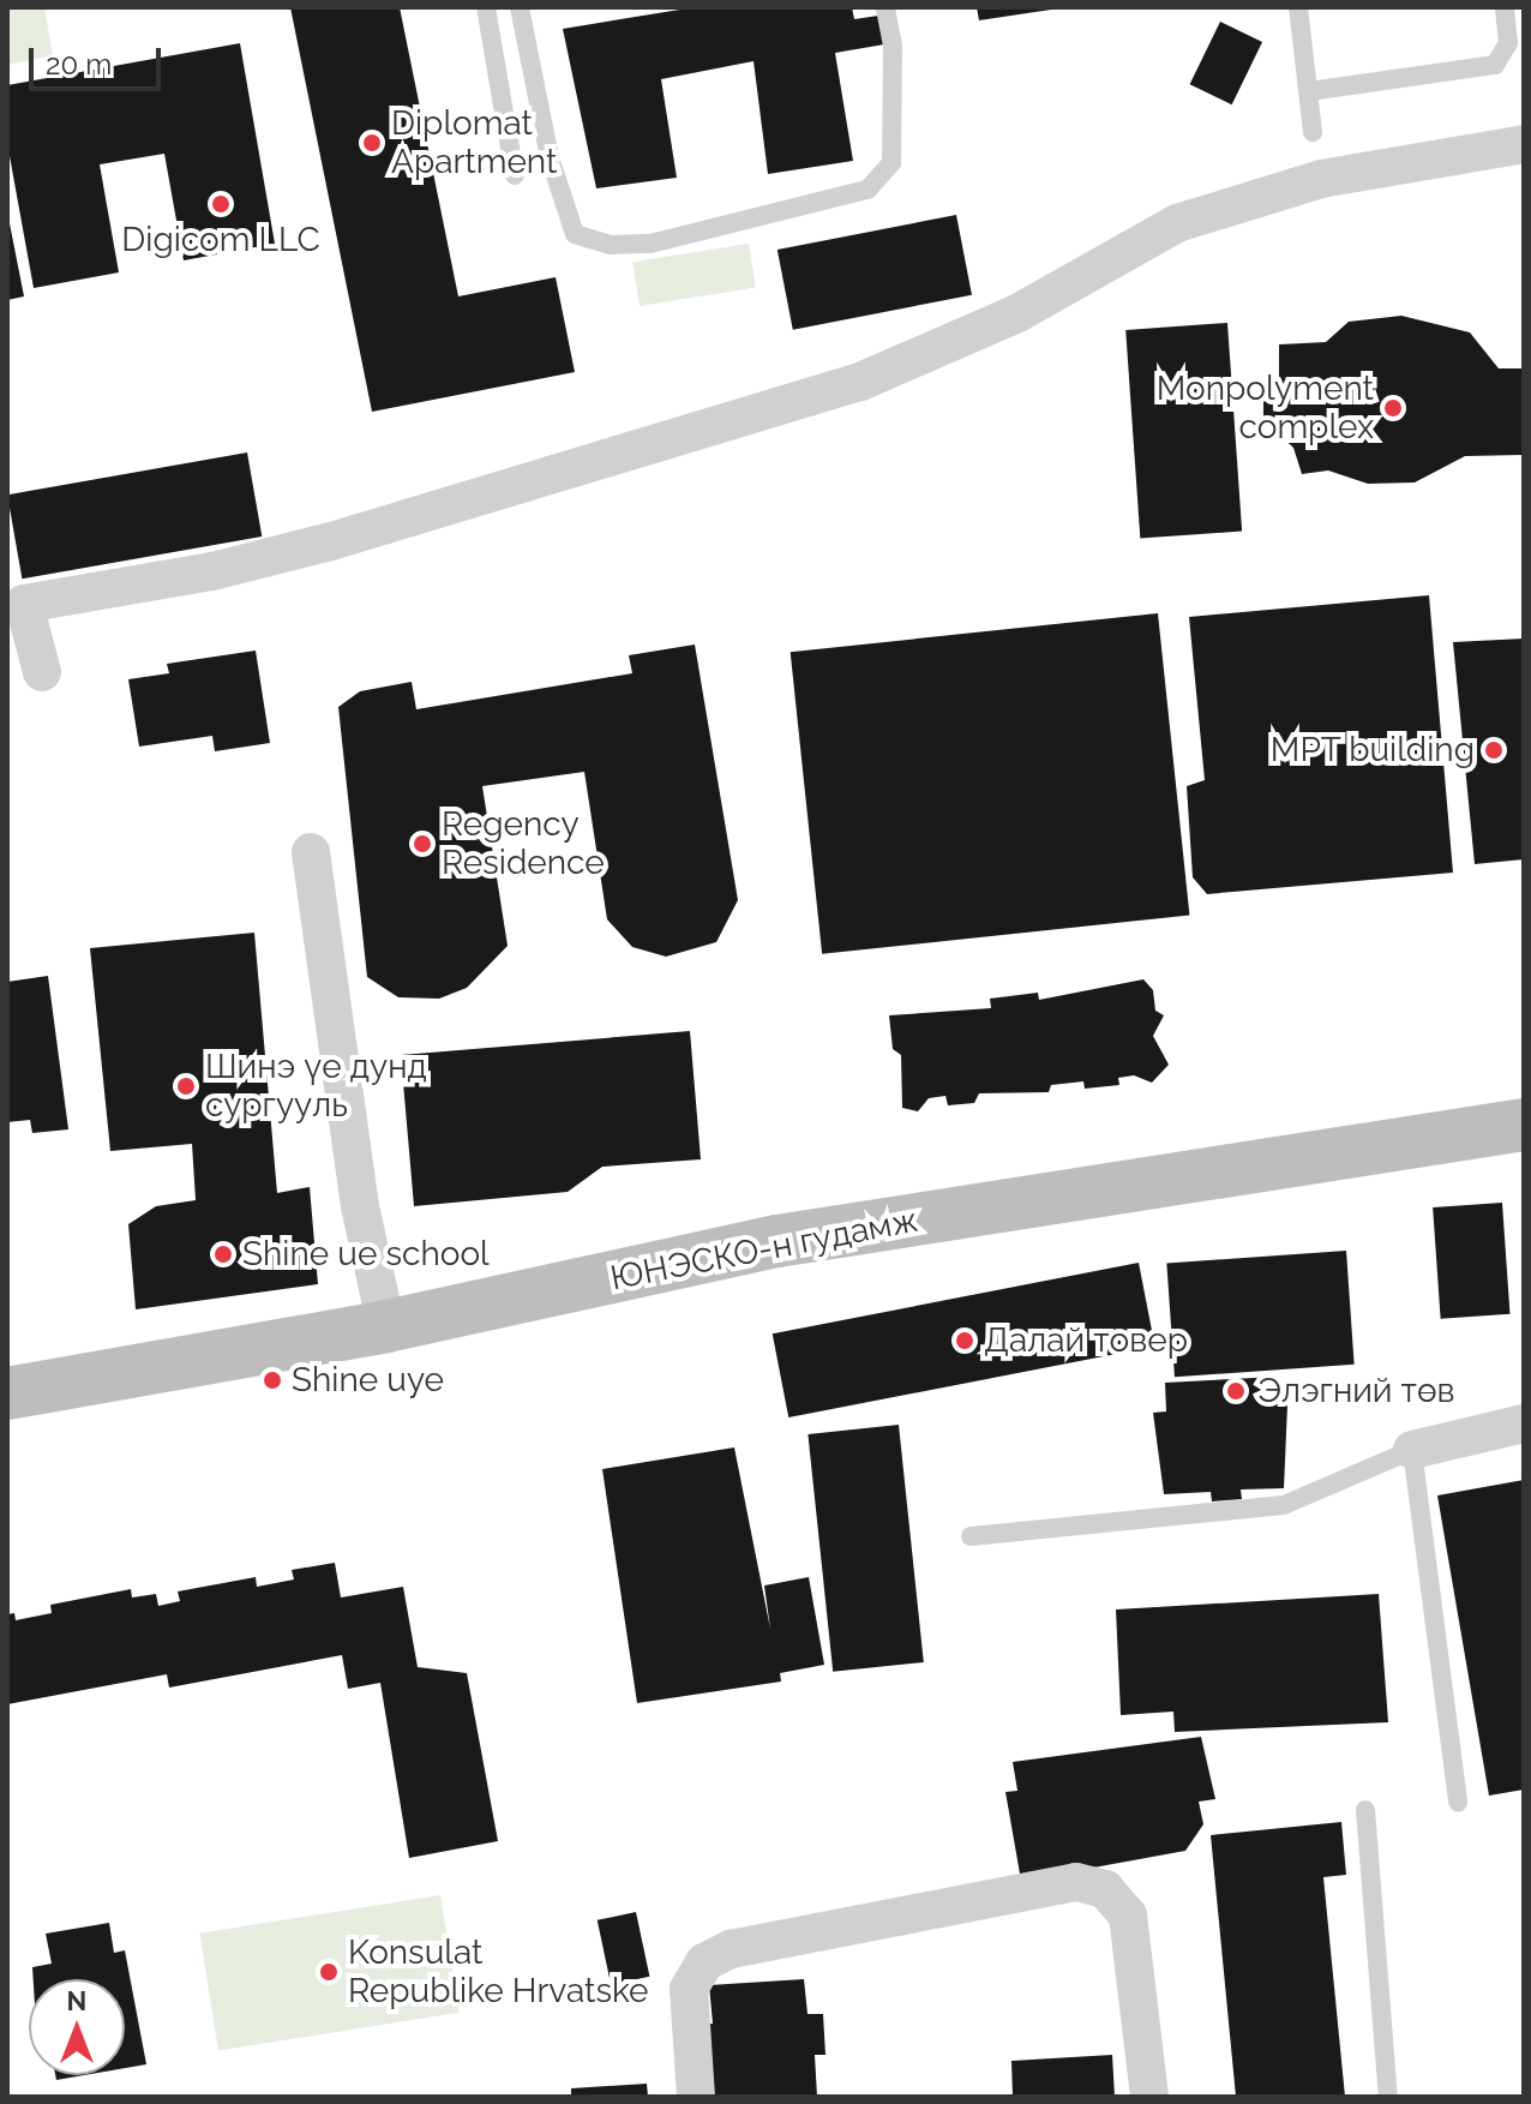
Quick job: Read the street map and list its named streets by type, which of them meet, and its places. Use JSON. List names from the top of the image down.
{
  "streets": {
    "main road": ["ЮНЭСКО-н гудамж"]
  },
  "places": [
    "Diplomat Apartment",
    "Digicom LLC",
    "Monpolyment complex",
    "MPT building",
    "Regency Residence",
    "Шинэ үе дунд сургууль",
    "Shine ue school",
    "Далай товер",
    "Shine uye",
    "Элэгний төв",
    "Konsulat Republike Hrvatske"
  ],
  "scale_bar": "20 m",
  "north": "top"
}
